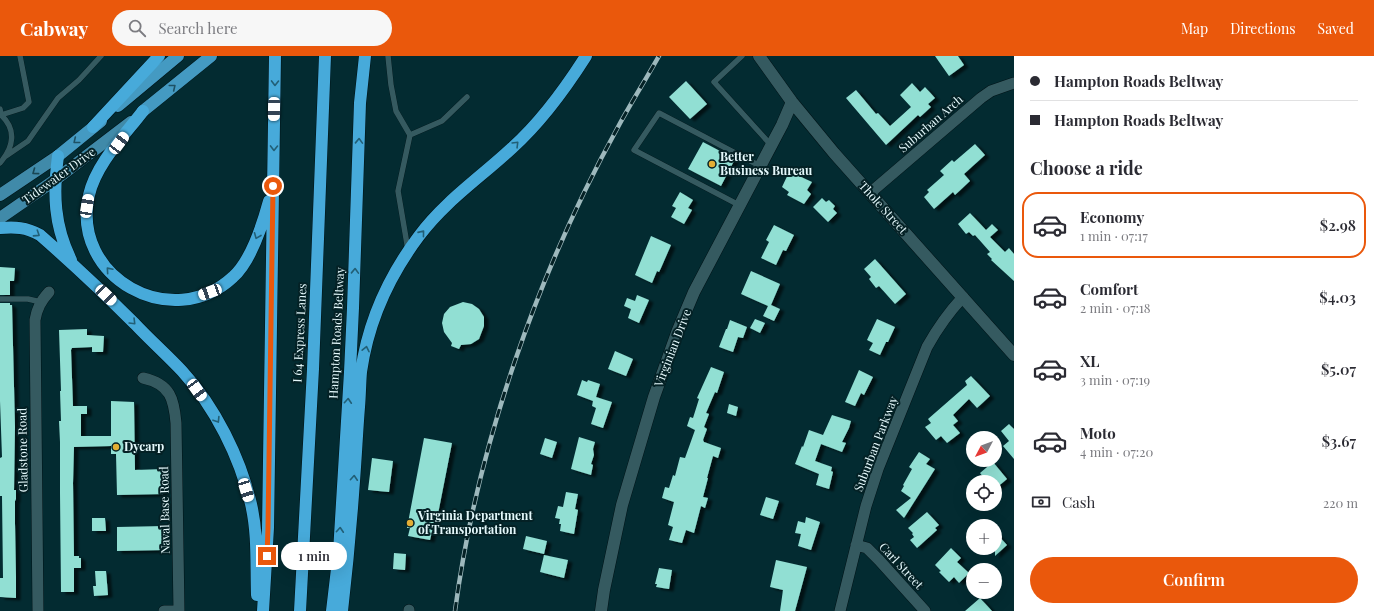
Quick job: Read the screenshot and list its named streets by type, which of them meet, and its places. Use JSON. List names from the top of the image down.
{
  "streets": {
    "highway": ["Tidewater Drive", "I 64 Express Lanes", "Hampton Roads Beltway"],
    "street": [
      "Suburban Arch",
      "Thole Street",
      "Virginian Drive",
      "Suburban Parkway",
      "Gladstone Road",
      "Naval Base Road",
      "Carl Street"
    ]
  },
  "crossings": [
    ["Suburban Arch", "Thole Street"],
    ["Thole Street", "Virginian Drive"],
    ["Thole Street", "Suburban Parkway"],
    ["Suburban Parkway", "Carl Street"]
  ],
  "places": ["Better Business Bureau", "Dycarp", "Virginia Department of Transportation"],
  "north": "bottom left",
  "page": {
    "header": "Cabway",
    "search": "Search here",
    "nav": ["Map", "Directions", "Saved"],
    "banner": ["Hampton Roads Beltway", "Hampton Roads Beltway"],
    "heading": "Choose a ride",
    "list": [
      {
        "name": "Economy",
        "note": "1 min · 07:17",
        "value": "$2.98"
      },
      {
        "name": "Comfort",
        "note": "2 min · 07:18",
        "value": "$4.03"
      },
      {
        "name": "XL",
        "note": "3 min · 07:19",
        "value": "$5.07"
      },
      {
        "name": "Moto",
        "note": "4 min · 07:20",
        "value": "$3.67"
      }
    ],
    "map_buttons": ["+", "−"],
    "pay": ["Cash", "220 m"],
    "bubble": "1 min",
    "buttons": "Confirm"
  }
}
